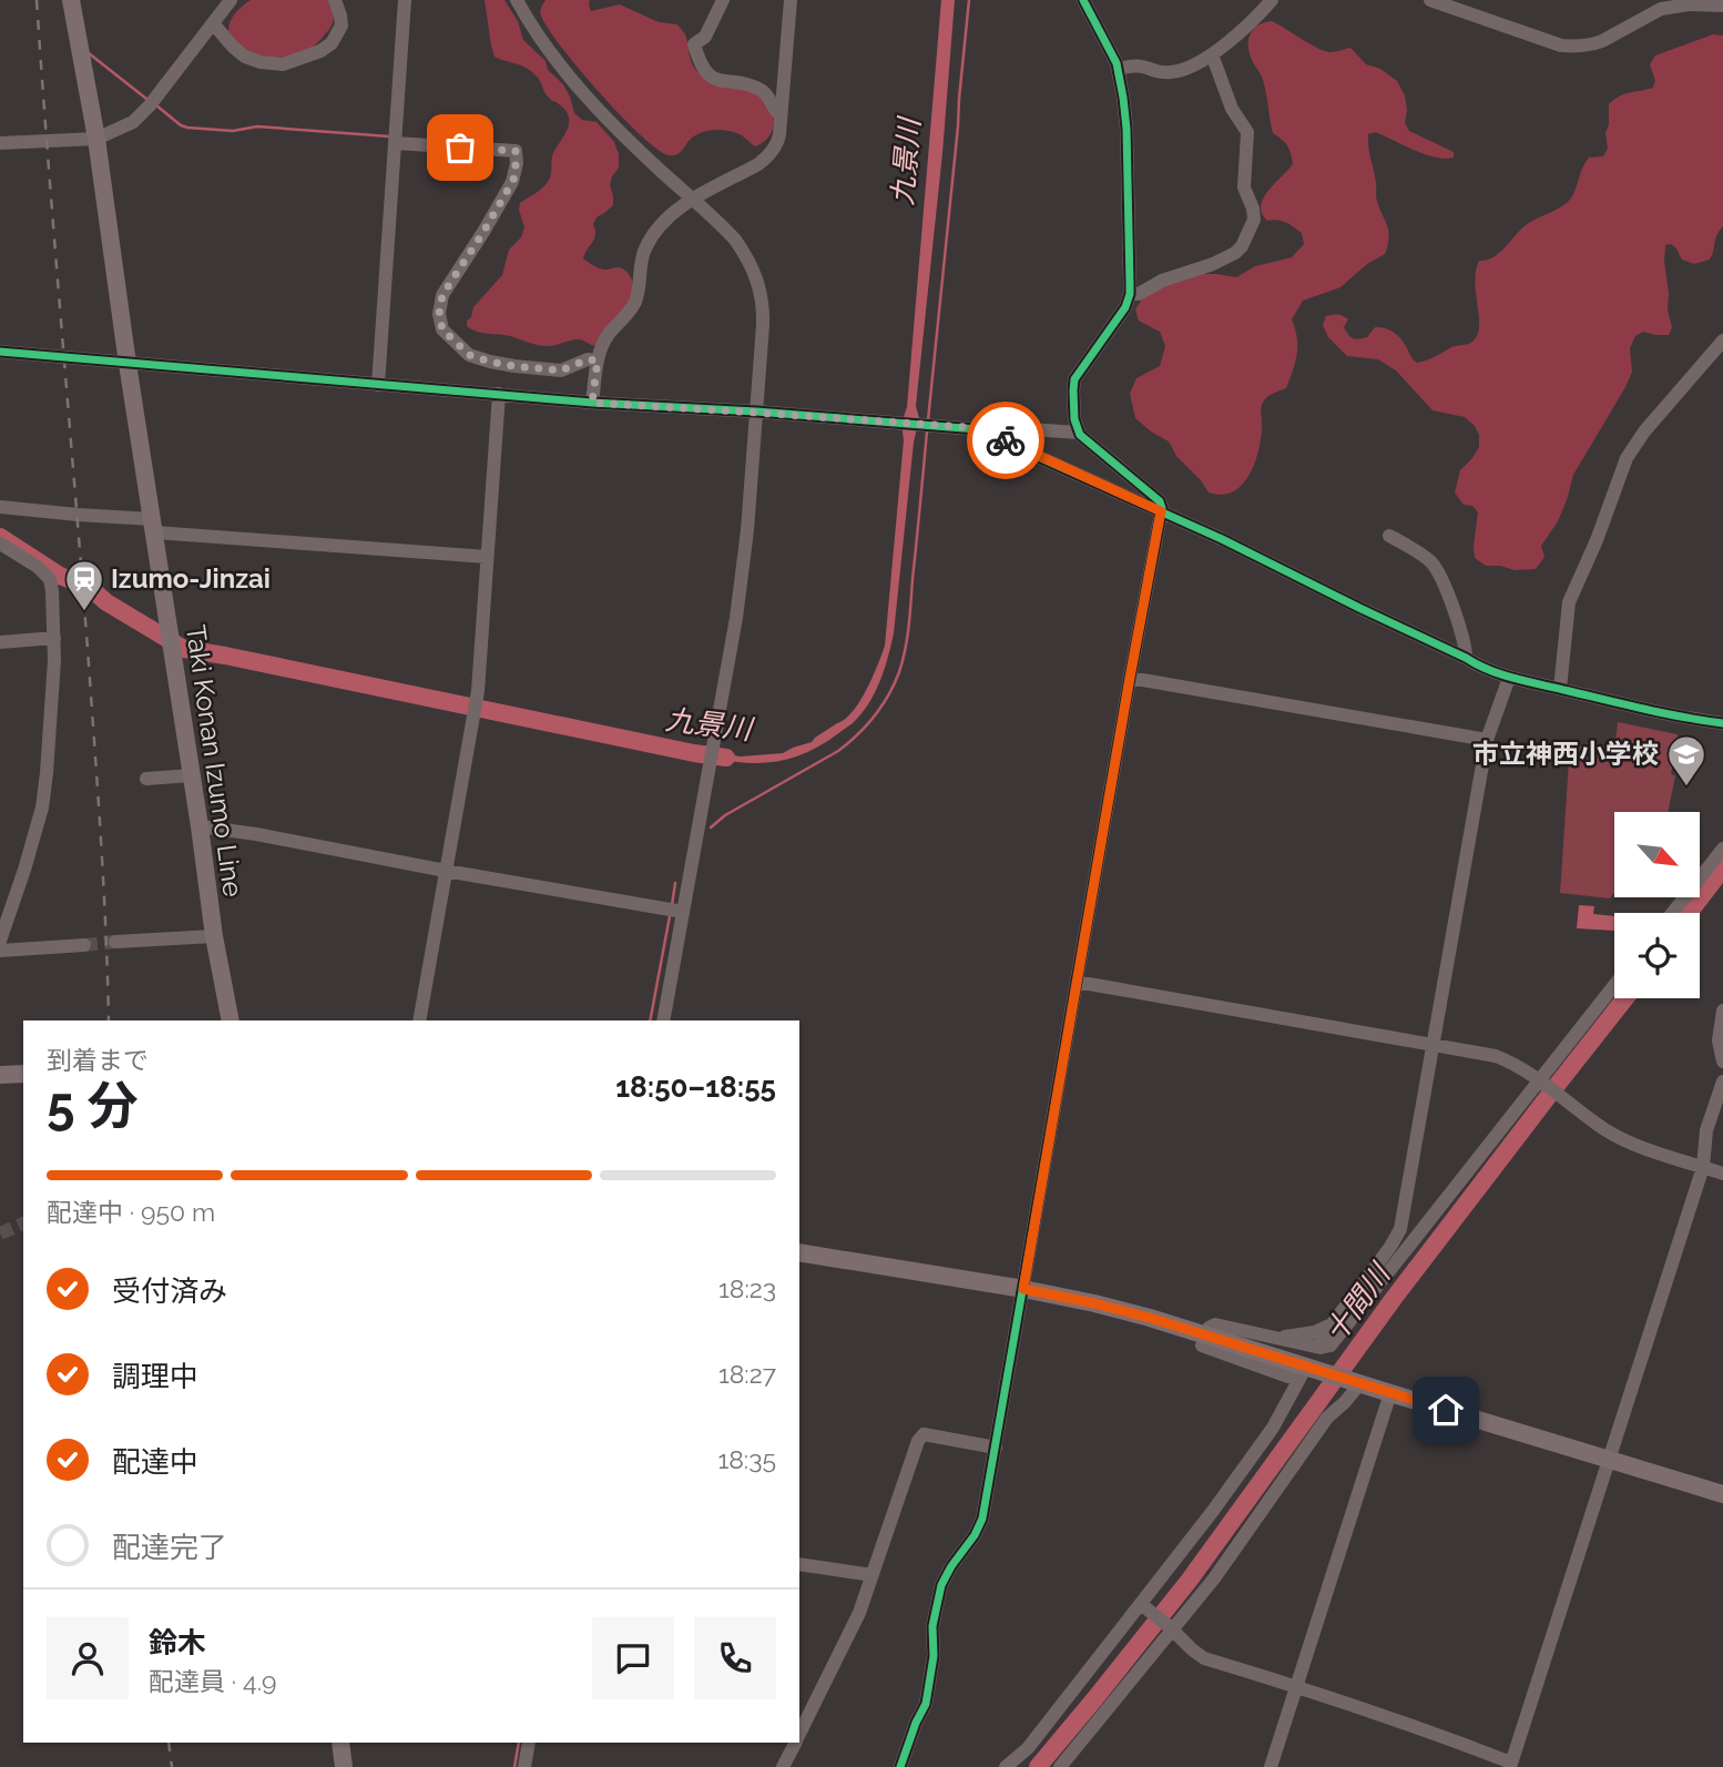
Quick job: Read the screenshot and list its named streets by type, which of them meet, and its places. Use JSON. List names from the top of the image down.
{
  "streets": {
    "main road": ["Taki Konan Izumo Line"]
  },
  "water": ["九景川", "十間川"],
  "places": {
    "station": ["Izumo-Jinzai"],
    "school or university": ["市立神西小学校"]
  },
  "north": "bottom right",
  "page": {
    "heading": ["5 分", "到着まで", "18:50–18:55"],
    "panel": ["鈴木", "配達員 · 4.9"],
    "bar": "配達中 · 950 m",
    "list": [
      ["受付済み", "18:23"],
      ["調理中", "18:27"],
      ["配達中", "18:35"],
      "配達完了"
    ]
  }
}
